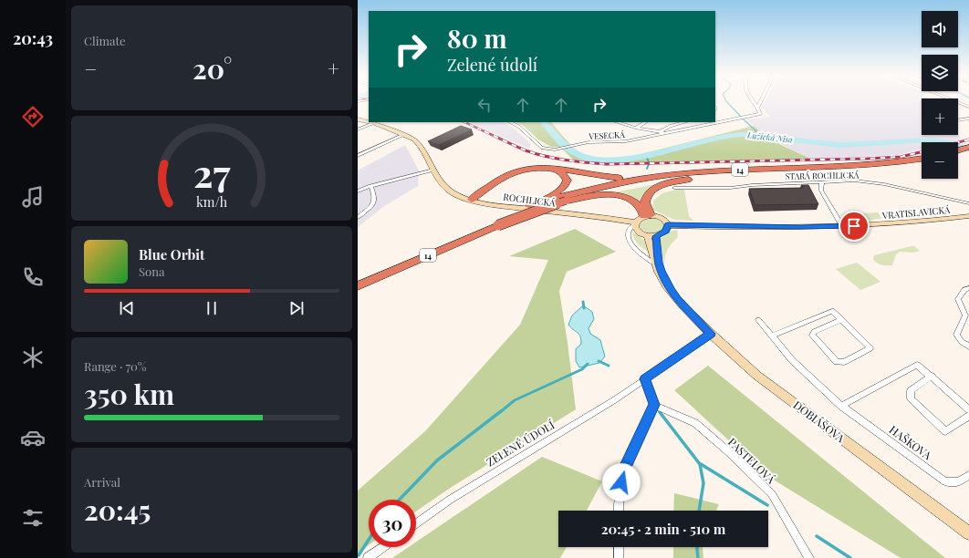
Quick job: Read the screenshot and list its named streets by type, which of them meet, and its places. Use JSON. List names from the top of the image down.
{
  "streets": {
    "highway": ["14"],
    "street": [
      "VESECKÁ",
      "STARÁ ROCHLICKÁ",
      "ROCHLICKÁ",
      "VRATISLAVICKÁ",
      "DOBIÁŠOVA",
      "HAŠKOVA",
      "ZELENÉ ÚDOLÍ",
      "PASTELOVÁ"
    ]
  },
  "crossings": [
    ["ROCHLICKÁ", "VRATISLAVICKÁ"],
    ["ROCHLICKÁ", "DOBIÁŠOVA"],
    ["VRATISLAVICKÁ", "DOBIÁŠOVA"],
    ["DOBIÁŠOVA", "ZELENÉ ÚDOLÍ"]
  ],
  "water": ["Lužická Nisa"],
  "page": {
    "tabs": "20:43",
    "tile": [
      "Climate",
      ["Range · 70%", "350 km"],
      ["Arrival", "20:45"]
    ],
    "map_buttons": ["+", "−"],
    "turn": ["80 m", "Zelené údolí"],
    "heat": ["−", "20°", "+"],
    "song": ["Blue Orbit", "Sona"],
    "limit": "30",
    "trip": "20:45 · 2 min · 510 m",
    "gauge": ["27", "km/h"]
  }
}
